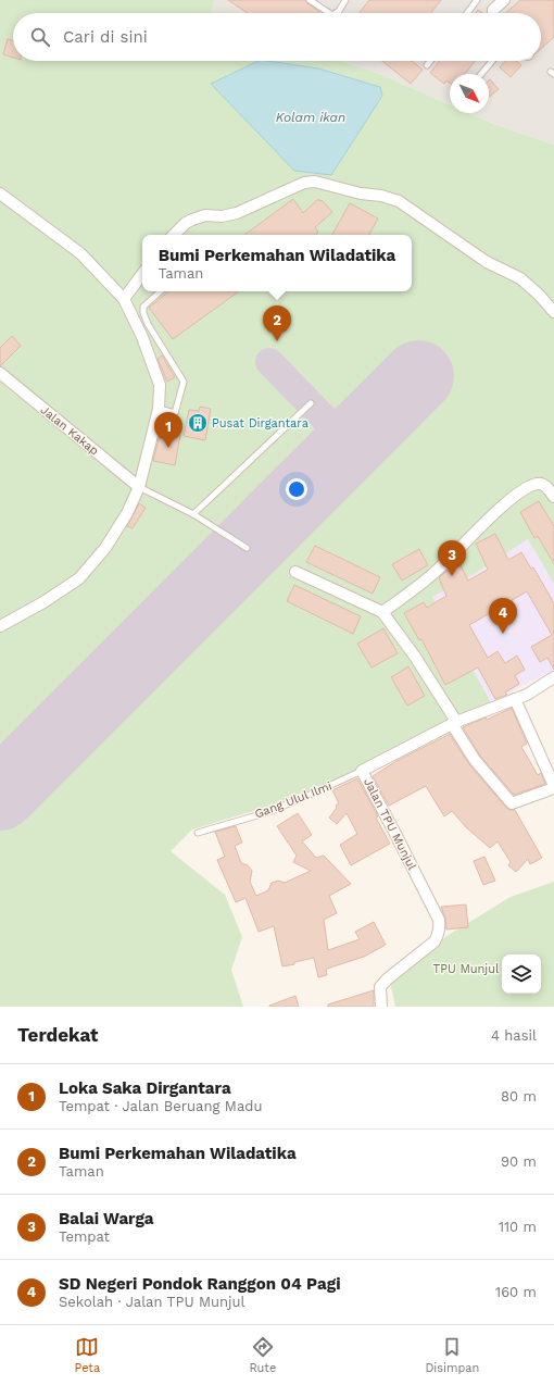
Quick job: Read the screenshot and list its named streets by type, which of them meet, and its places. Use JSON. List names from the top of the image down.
{
  "streets": {
    "street": ["Jalan Kakap", "Jalan TPU Munjul"],
    "lane": ["Gang Ulul Ilmi"]
  },
  "crossings": [
    ["Gang Ulul Ilmi", "Jalan TPU Munjul"]
  ],
  "water": ["Kolam ikan"],
  "parks": ["TPU Munjul"],
  "places": {
    "building": ["Pusat Dirgantara"]
  },
  "north": "bottom right",
  "page": {
    "search": "Cari di sini",
    "popup": ["Bumi Perkemahan Wiladatika", "Taman"],
    "pins": [
      "2",
      "1",
      "3",
      "4"
    ],
    "heading": ["Terdekat", "4 hasil"],
    "list": [
      {
        "mark": "1",
        "name": "Loka Saka Dirgantara",
        "note": "Tempat · Jalan Beruang Madu",
        "value": "80 m"
      },
      {
        "mark": "2",
        "name": "Bumi Perkemahan Wiladatika",
        "note": "Taman",
        "value": "90 m"
      },
      {
        "mark": "3",
        "name": "Balai Warga",
        "note": "Tempat",
        "value": "110 m"
      },
      {
        "mark": "4",
        "name": "SD Negeri Pondok Ranggon 04 Pagi",
        "note": "Sekolah · Jalan TPU Munjul",
        "value": "160 m"
      }
    ],
    "nav": ["Peta", "Rute", "Disimpan"]
  }
}
